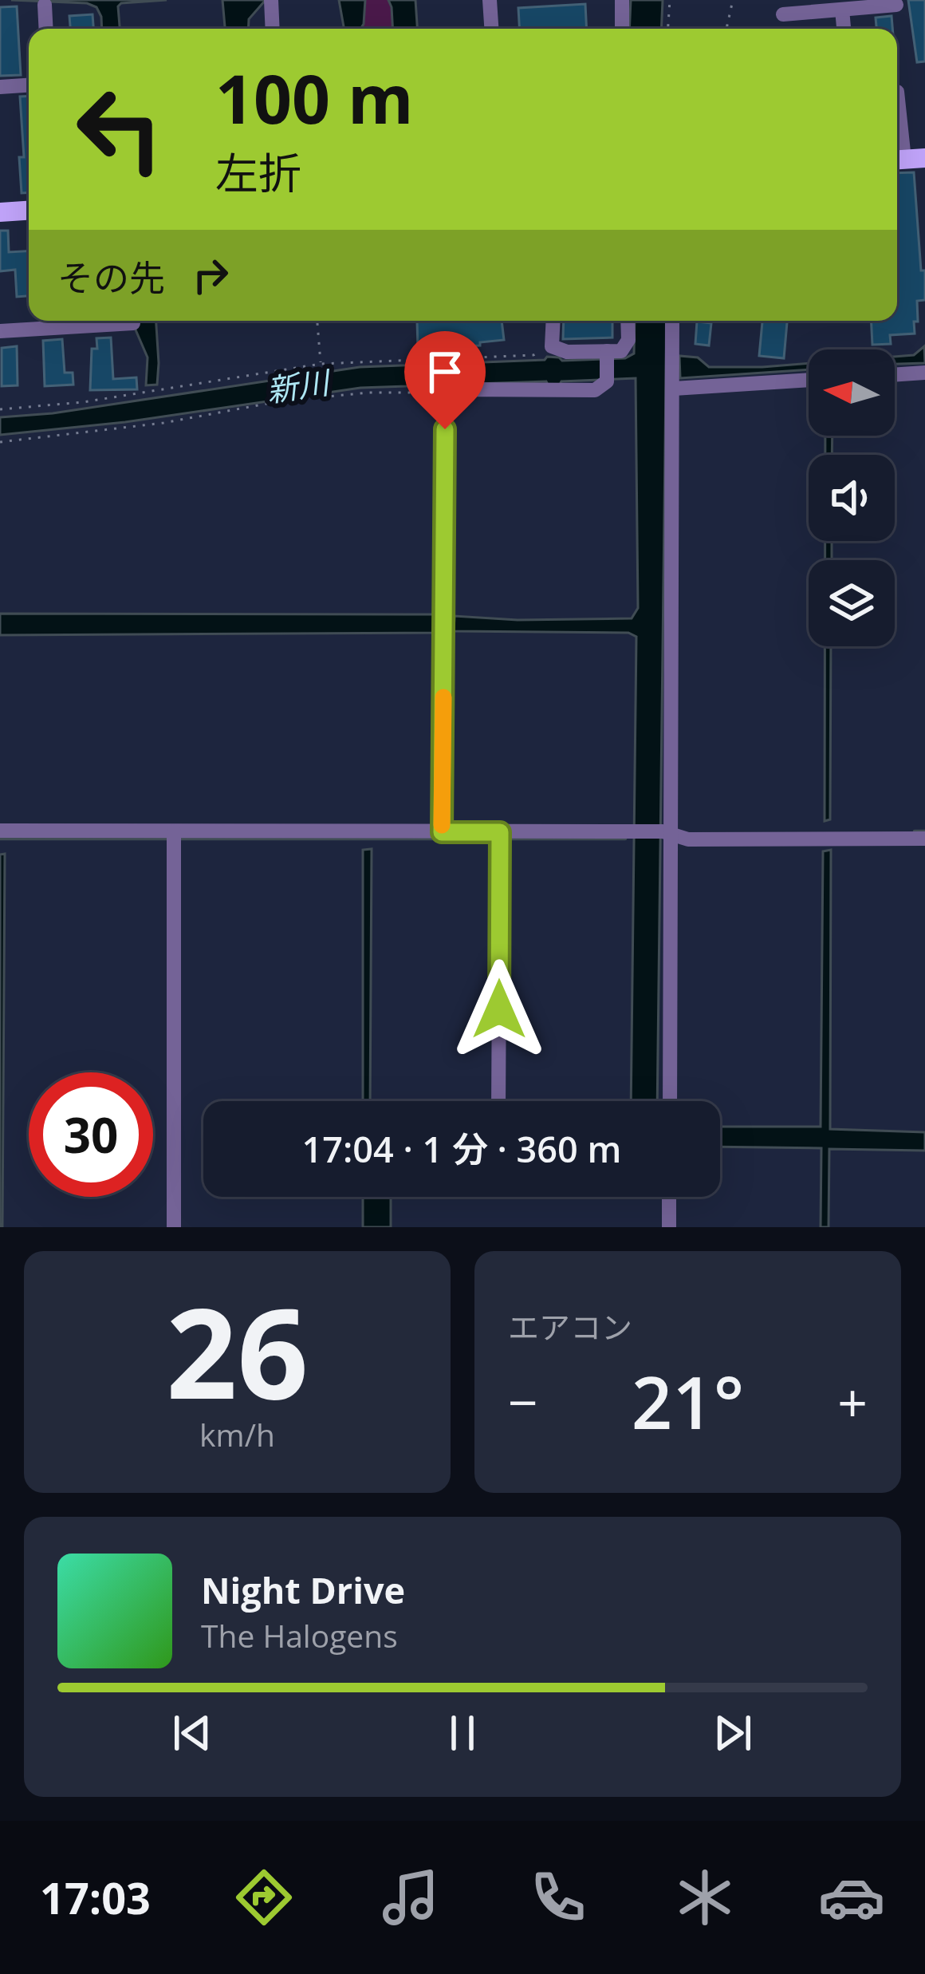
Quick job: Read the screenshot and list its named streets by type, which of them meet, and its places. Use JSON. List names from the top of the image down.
{
  "water": ["新川"],
  "north": "left",
  "page": {
    "turn": ["100 m", "左折"],
    "then": "その先",
    "limit": "30",
    "trip": "17:04 · 1 分 · 360 m",
    "tile": [
      ["26", "km/h"],
      "エアコン"
    ],
    "heat": ["−", "21°", "+"],
    "song": ["Night Drive", "The Halogens"],
    "tabs": "17:03"
  }
}
